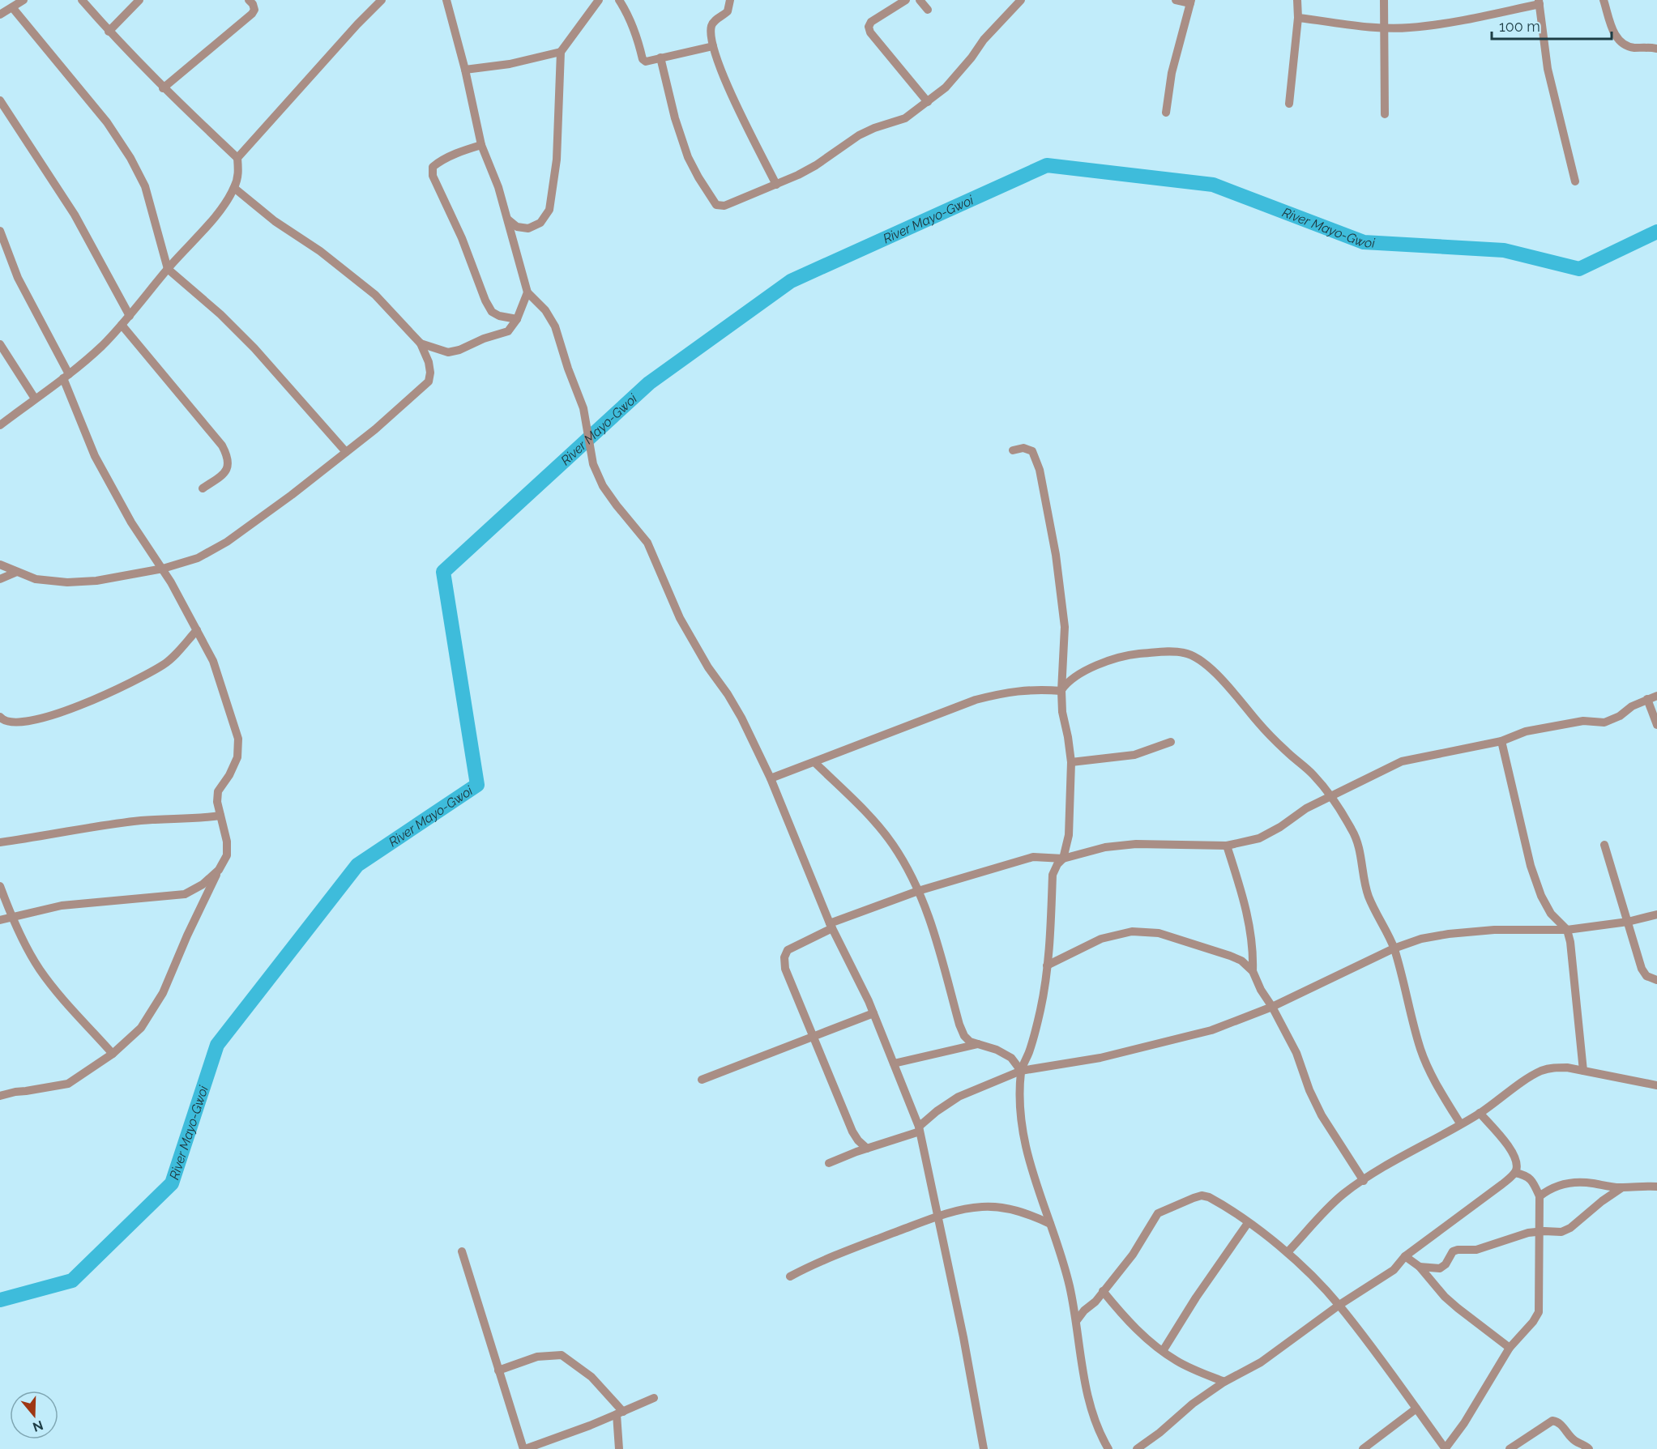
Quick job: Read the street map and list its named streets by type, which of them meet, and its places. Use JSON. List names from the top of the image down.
{
  "water": ["River Mayo-Gwoi"],
  "scale_bar": "100 m",
  "north": "bottom"
}
